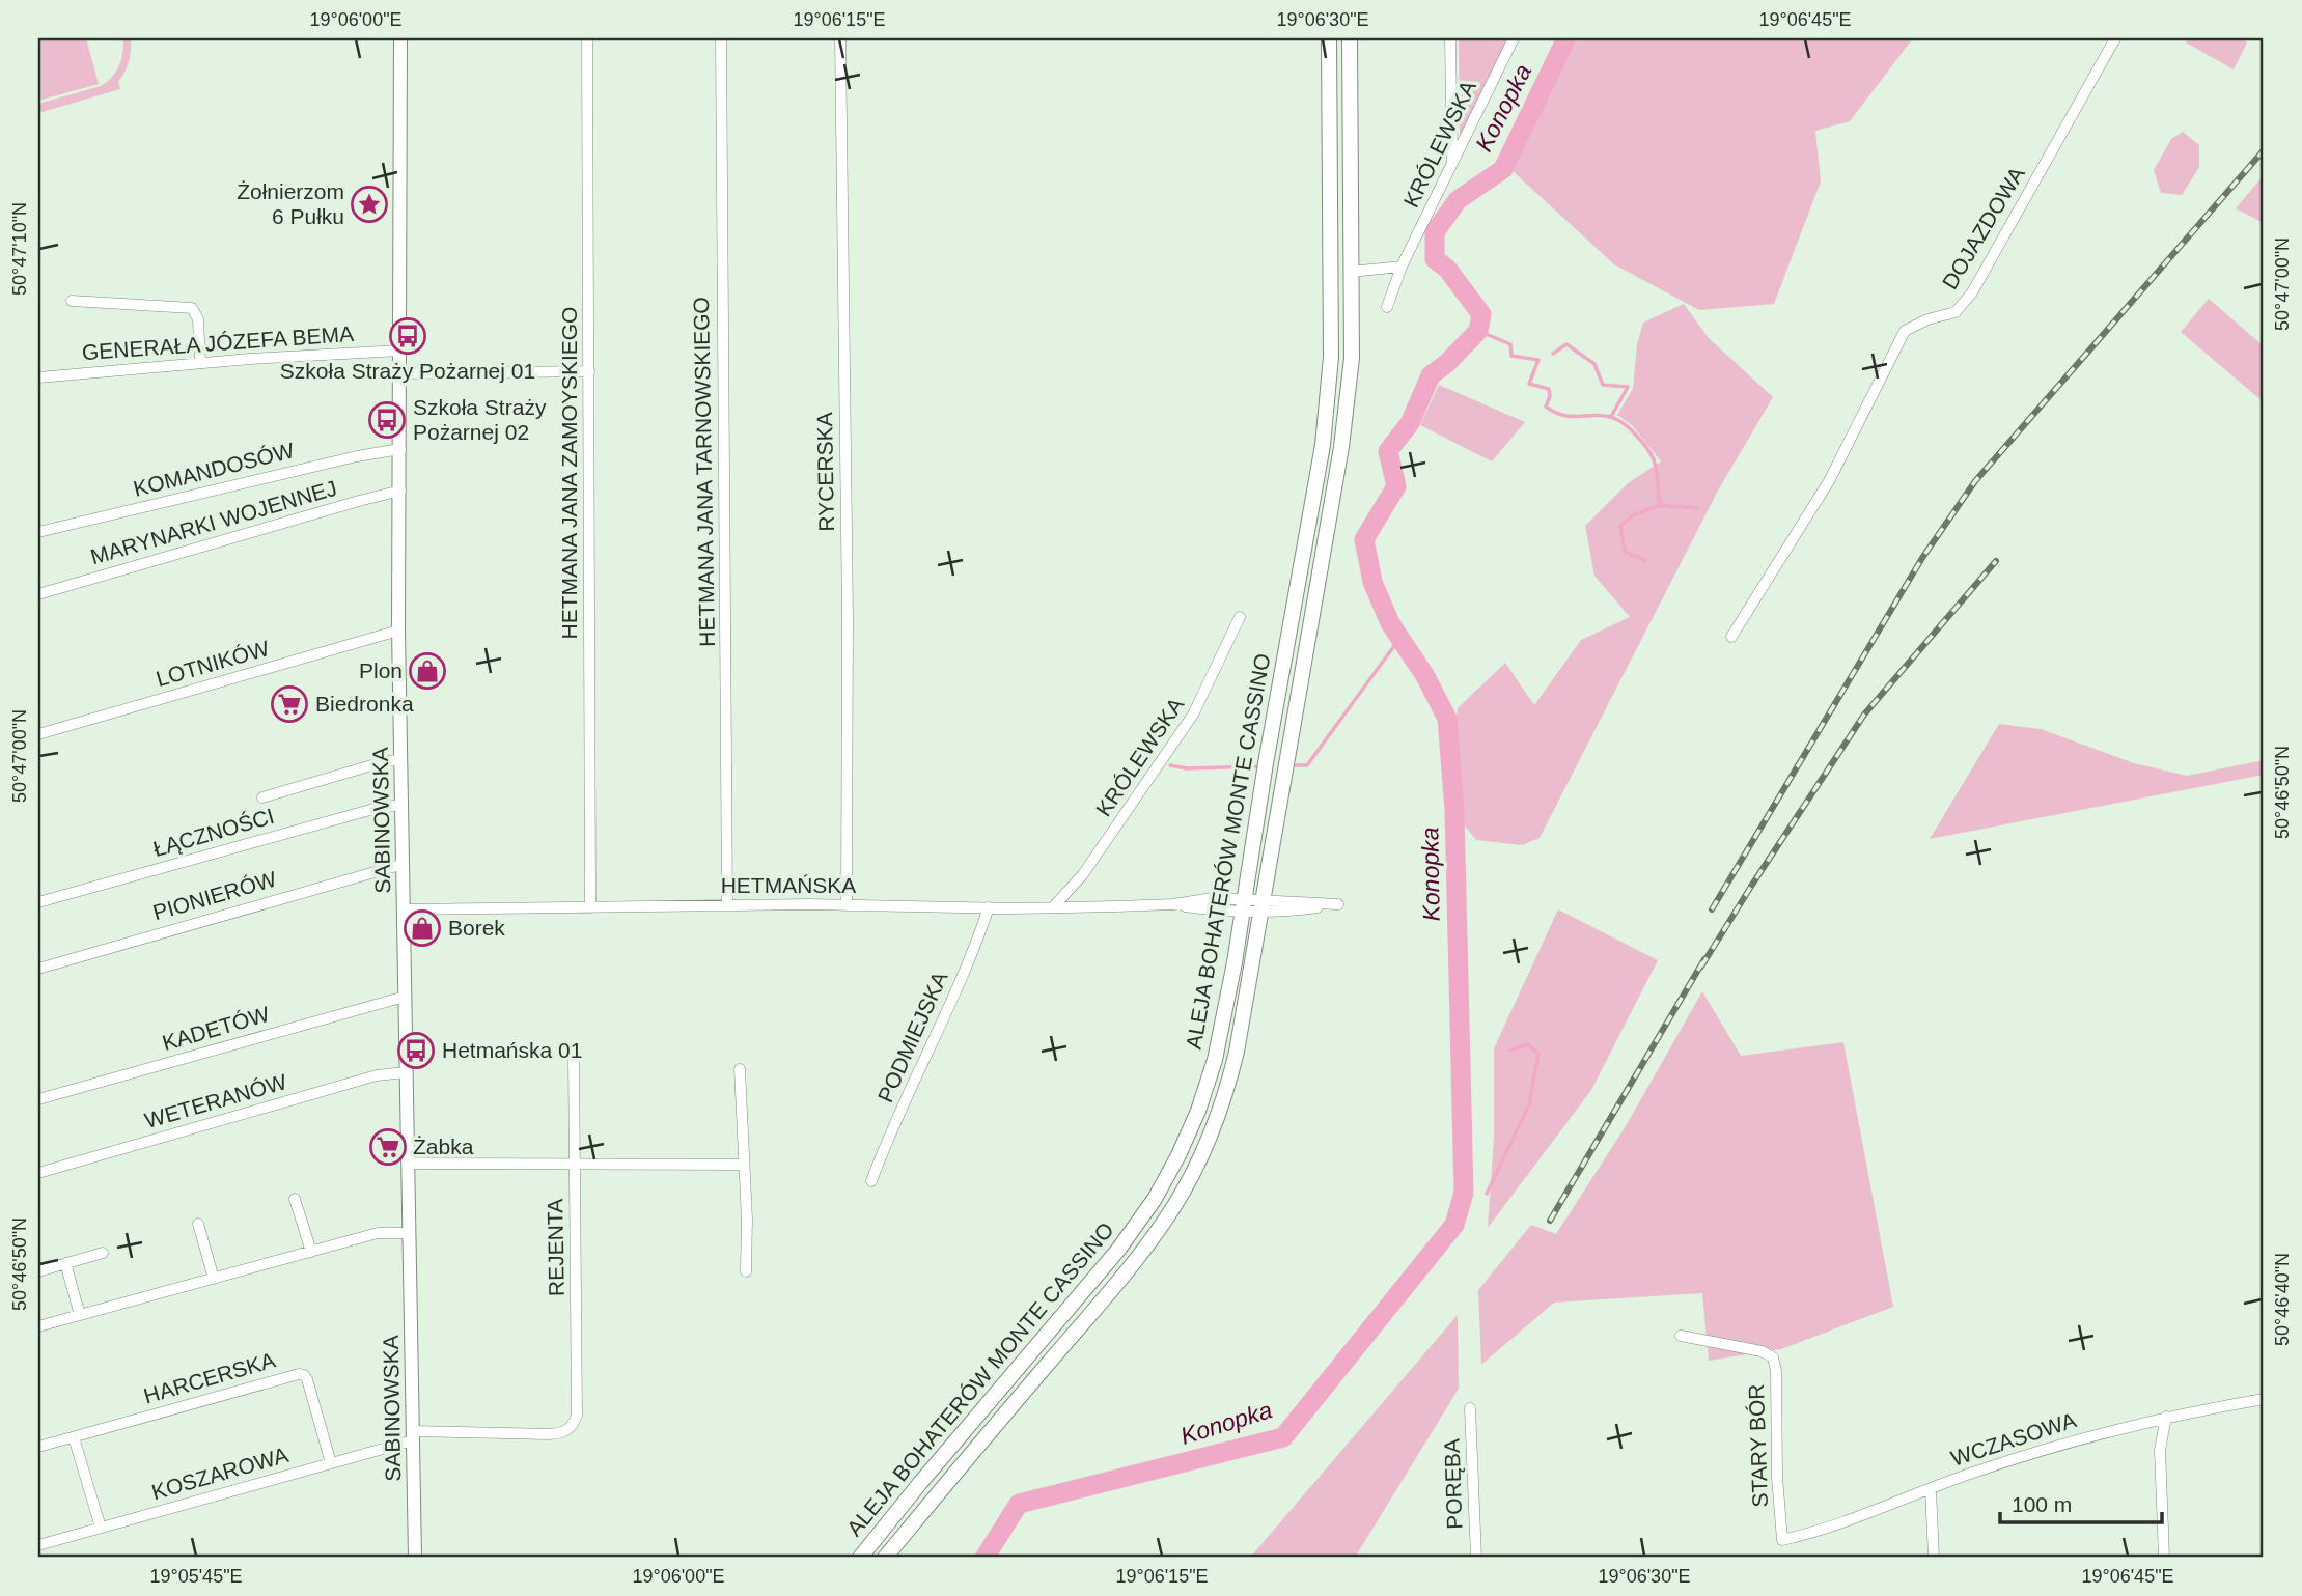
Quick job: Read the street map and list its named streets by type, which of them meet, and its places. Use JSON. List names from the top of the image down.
{
  "streets": {
    "main road": ["ALEJA BOHATERÓW MONTE CASSINO"],
    "street": [
      "KRÓLEWSKA",
      "DOJAZDOWA",
      "GENERAŁA JÓZEFA BEMA",
      "KOMANDOSÓW",
      "HETMANA JANA TARNOWSKIEGO",
      "RYCERSKA",
      "HETMANA JANA ZAMOYSKIEGO",
      "MARYNARKI WOJENNEJ",
      "LOTNIKÓW",
      "SABINOWSKA",
      "ŁĄCZNOŚCI",
      "HETMAŃSKA",
      "PIONIERÓW",
      "KADETÓW",
      "PODMIEJSKA",
      "WETERANÓW",
      "REJENTA",
      "HARCERSKA",
      "WCZASOWA",
      "STARY BÓR",
      "KOSZAROWA",
      "PORĘBA"
    ]
  },
  "crossings": [
    ["KRÓLEWSKA", "HETMAŃSKA"],
    ["GENERAŁA JÓZEFA BEMA", "SABINOWSKA"],
    ["KOMANDOSÓW", "SABINOWSKA"],
    ["HETMANA JANA TARNOWSKIEGO", "HETMAŃSKA"],
    ["RYCERSKA", "HETMAŃSKA"],
    ["HETMANA JANA ZAMOYSKIEGO", "HETMAŃSKA"],
    ["MARYNARKI WOJENNEJ", "SABINOWSKA"],
    ["LOTNIKÓW", "SABINOWSKA"],
    ["SABINOWSKA", "ŁĄCZNOŚCI"],
    ["SABINOWSKA", "HETMAŃSKA"],
    ["SABINOWSKA", "PIONIERÓW"],
    ["SABINOWSKA", "KADETÓW"],
    ["SABINOWSKA", "WETERANÓW"],
    ["SABINOWSKA", "KOSZAROWA"],
    ["ALEJA BOHATERÓW MONTE CASSINO", "HETMAŃSKA"],
    ["HETMAŃSKA", "PODMIEJSKA"],
    ["REJENTA", "KOSZAROWA"],
    ["HARCERSKA", "KOSZAROWA"],
    ["WCZASOWA", "STARY BÓR"]
  ],
  "water": ["Konopka"],
  "places": {
    "place": ["Żołnierzom 6 Pułku"],
    "bus stop": ["Szkoła Straży Pożarnej 01", "Szkoła Straży Pożarnej 02", "Hetmańska 01"],
    "shop": ["Plon", "Borek"],
    "supermarket": ["Biedronka", "Żabka"]
  },
  "scale_bar": "100 m",
  "coordinates": [
    "19°06'00\"E",
    "19°06'15\"E",
    "19°06'30\"E",
    "19°06'45\"E",
    "50°47'10\"N",
    "50°47'00\"N",
    "50°46'50\"N",
    "50°46'40\"N",
    "19°05'45\"E"
  ]
}
